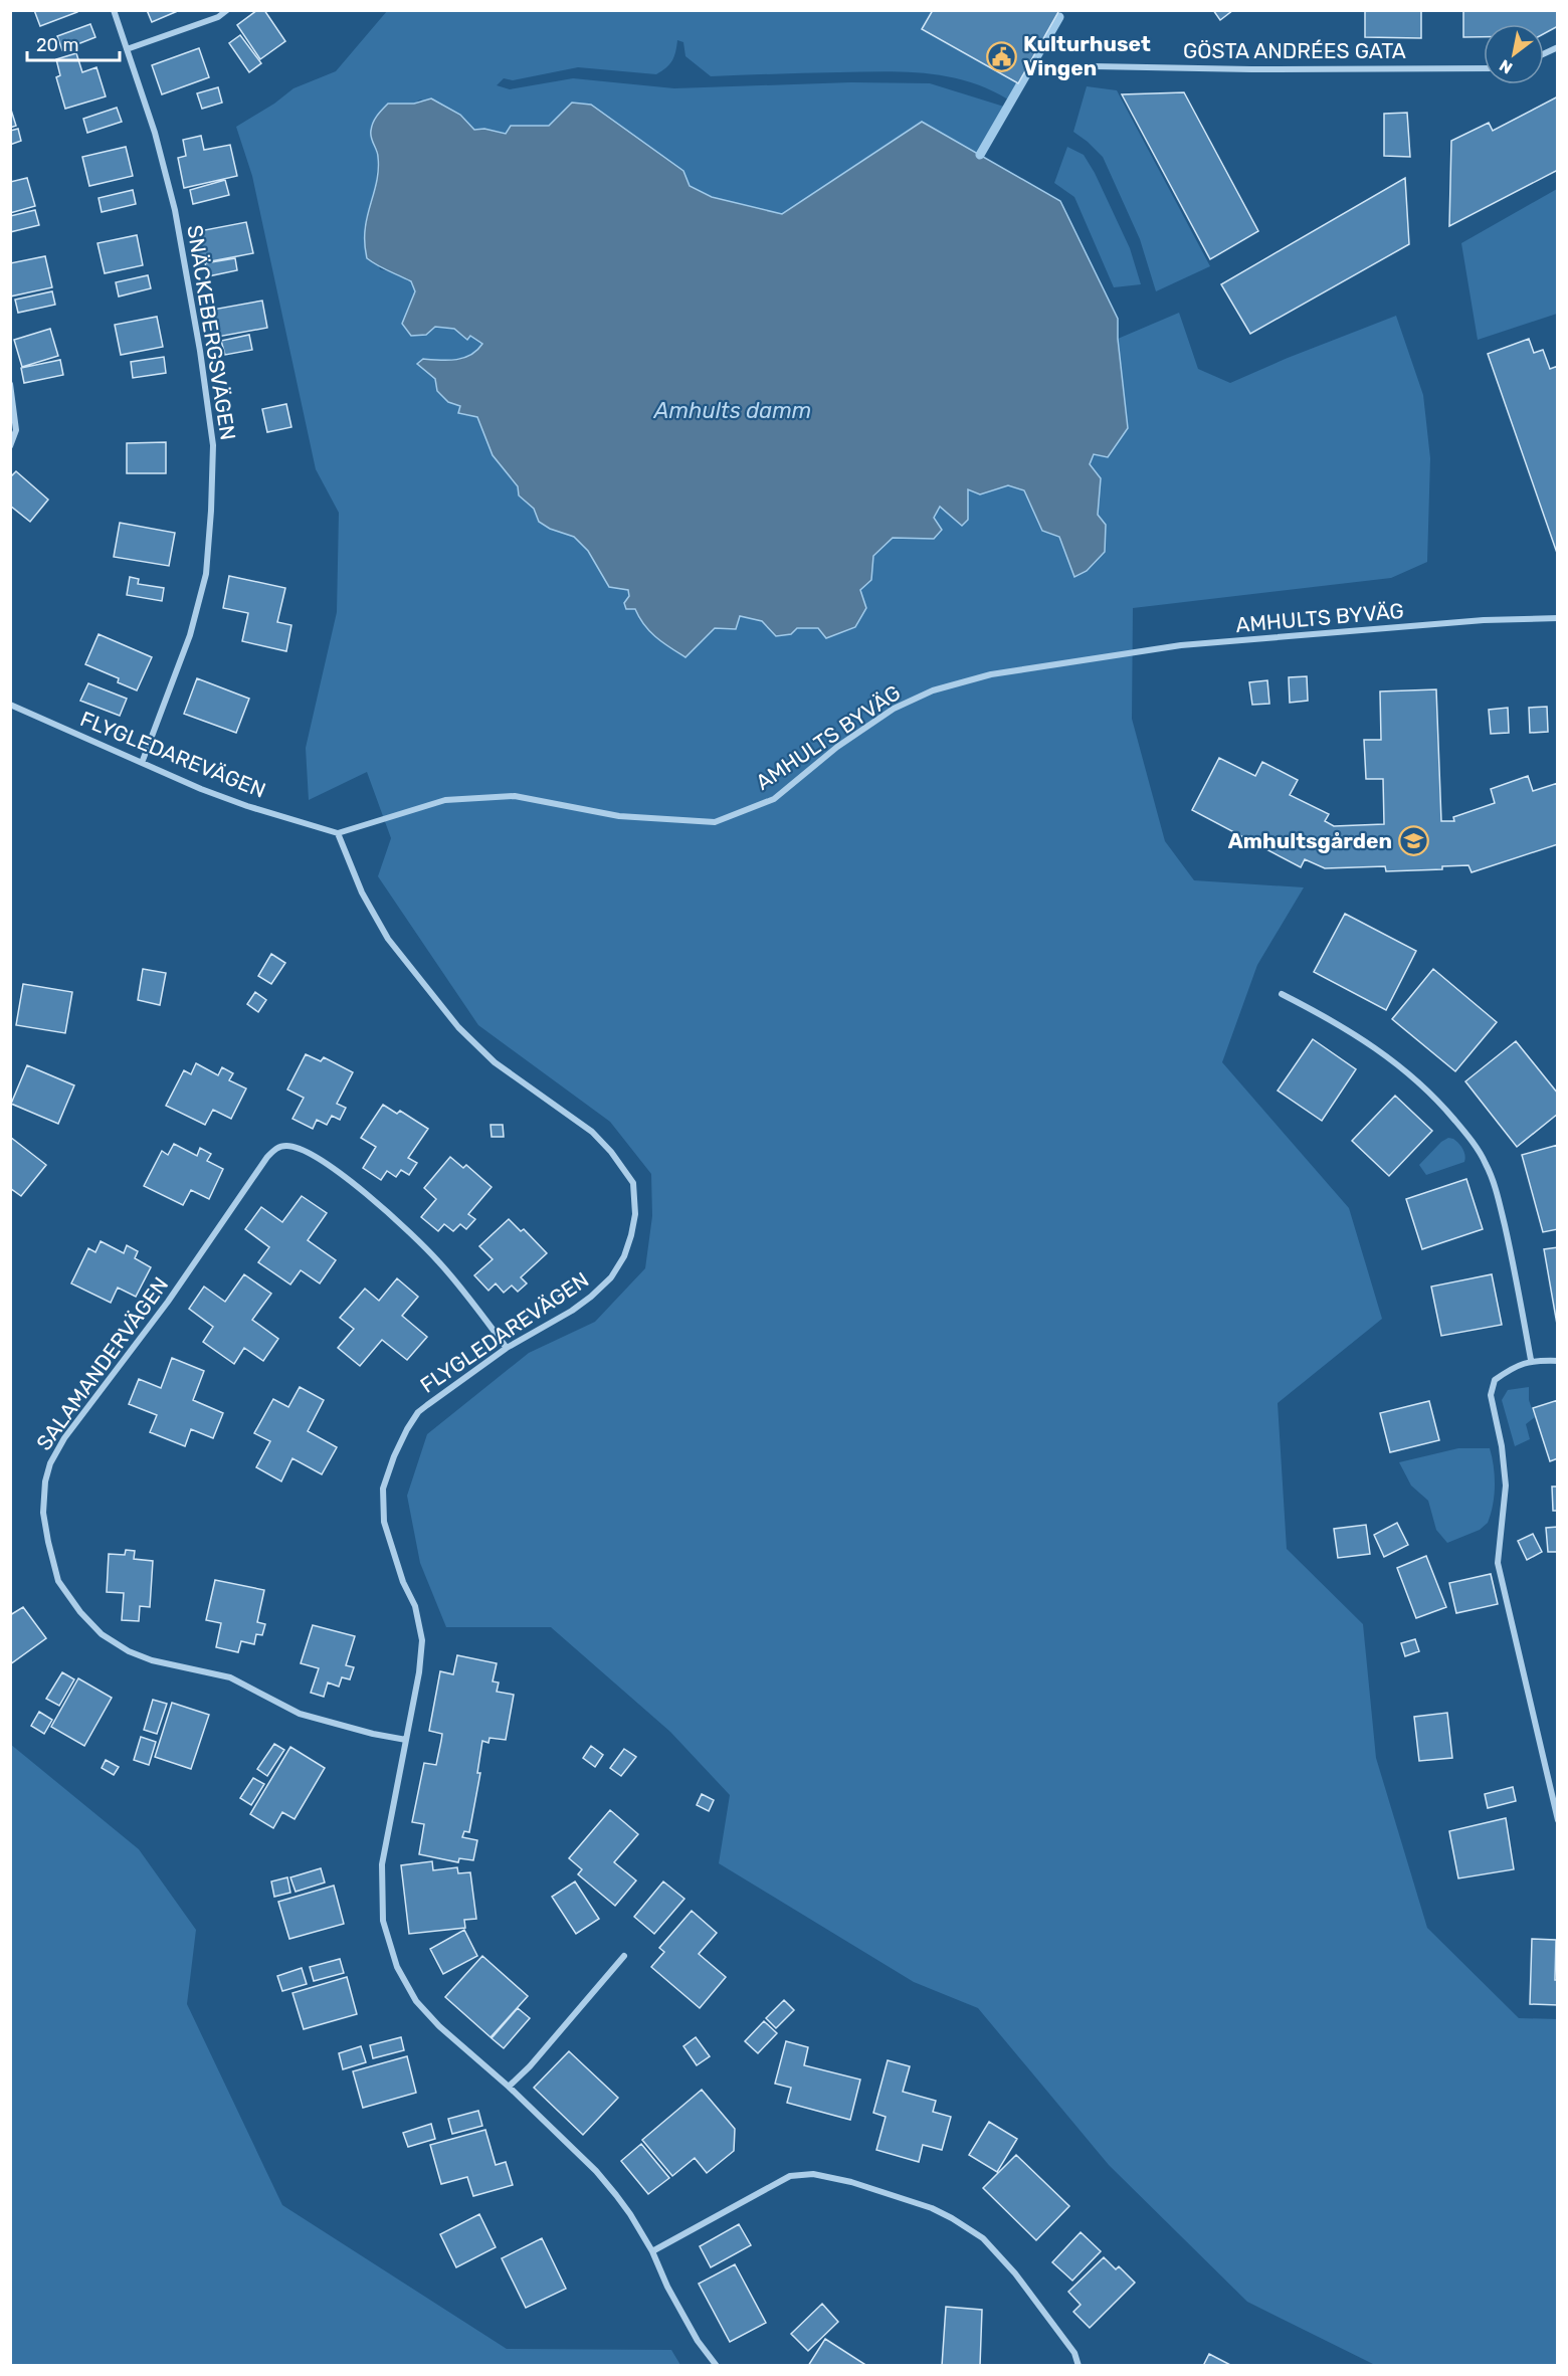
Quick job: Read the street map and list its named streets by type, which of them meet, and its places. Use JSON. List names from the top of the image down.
{
  "streets": {
    "street": [
      "GÖSTA ANDRÉES GATA",
      "SNÄCKEBERGSVÄGEN",
      "AMHULTS BYVÄG",
      "FLYGLEDAREVÄGEN",
      "SALAMANDERVÄGEN"
    ]
  },
  "crossings": [
    ["SNÄCKEBERGSVÄGEN", "FLYGLEDAREVÄGEN"],
    ["AMHULTS BYVÄG", "FLYGLEDAREVÄGEN"],
    ["FLYGLEDAREVÄGEN", "SALAMANDERVÄGEN"]
  ],
  "water": ["Amhults damm"],
  "places": {
    "public building": ["Kulturhuset Vingen"],
    "school or university": ["Amhultsgården"]
  },
  "scale_bar": "20 m",
  "north": "bottom left"
}
